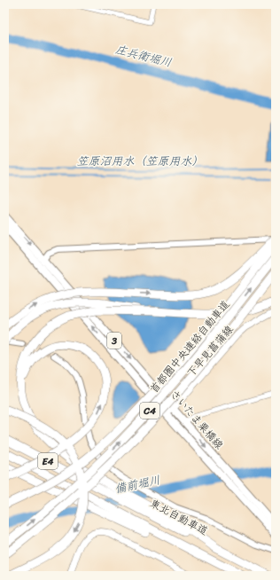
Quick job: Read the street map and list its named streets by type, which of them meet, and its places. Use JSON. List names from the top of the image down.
{
  "streets": {
    "highway": [
      "首都圏中央連絡自動車道",
      "C4",
      "E4",
      "東北自動車道"
    ],
    "main road": ["3", "下早見菖蒲線", "さいたま栗橋線"]
  },
  "crossings": [
    ["下早見菖蒲線", "さいたま栗橋線"]
  ],
  "water": ["庄兵衛堀川", "笠原沼用水（笠原用水）", "備前堀川"]
}
